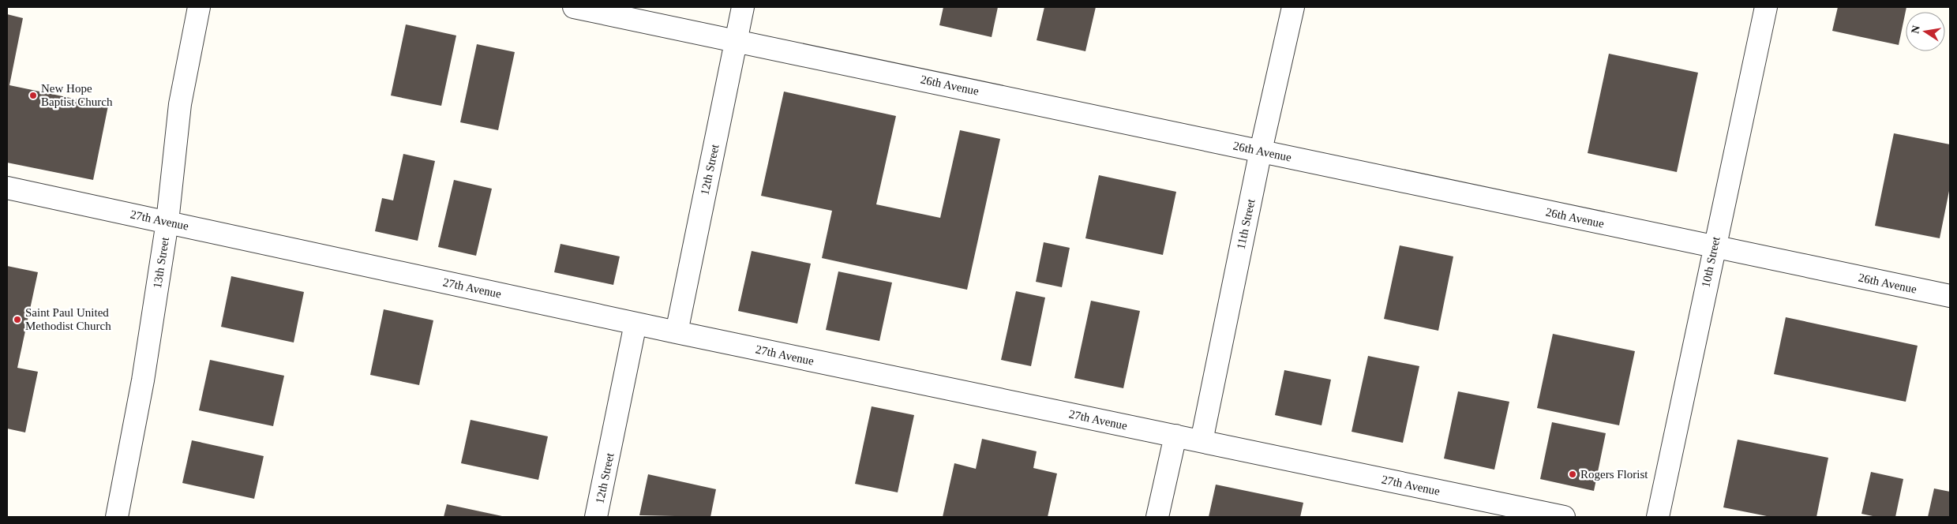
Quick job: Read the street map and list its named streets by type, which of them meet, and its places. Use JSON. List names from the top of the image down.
{
  "streets": {
    "street": [
      "26th Avenue",
      "12th Street",
      "27th Avenue",
      "11th Street",
      "10th Street",
      "13th Street"
    ]
  },
  "crossings": [
    ["26th Avenue", "12th Street"],
    ["26th Avenue", "11th Street"],
    ["26th Avenue", "10th Street"],
    ["12th Street", "27th Avenue"],
    ["27th Avenue", "11th Street"],
    ["27th Avenue", "13th Street"]
  ],
  "places": ["New Hope Baptist Church", "Saint Paul United Methodist Church", "Rogers Florist"],
  "north": "left"
}
